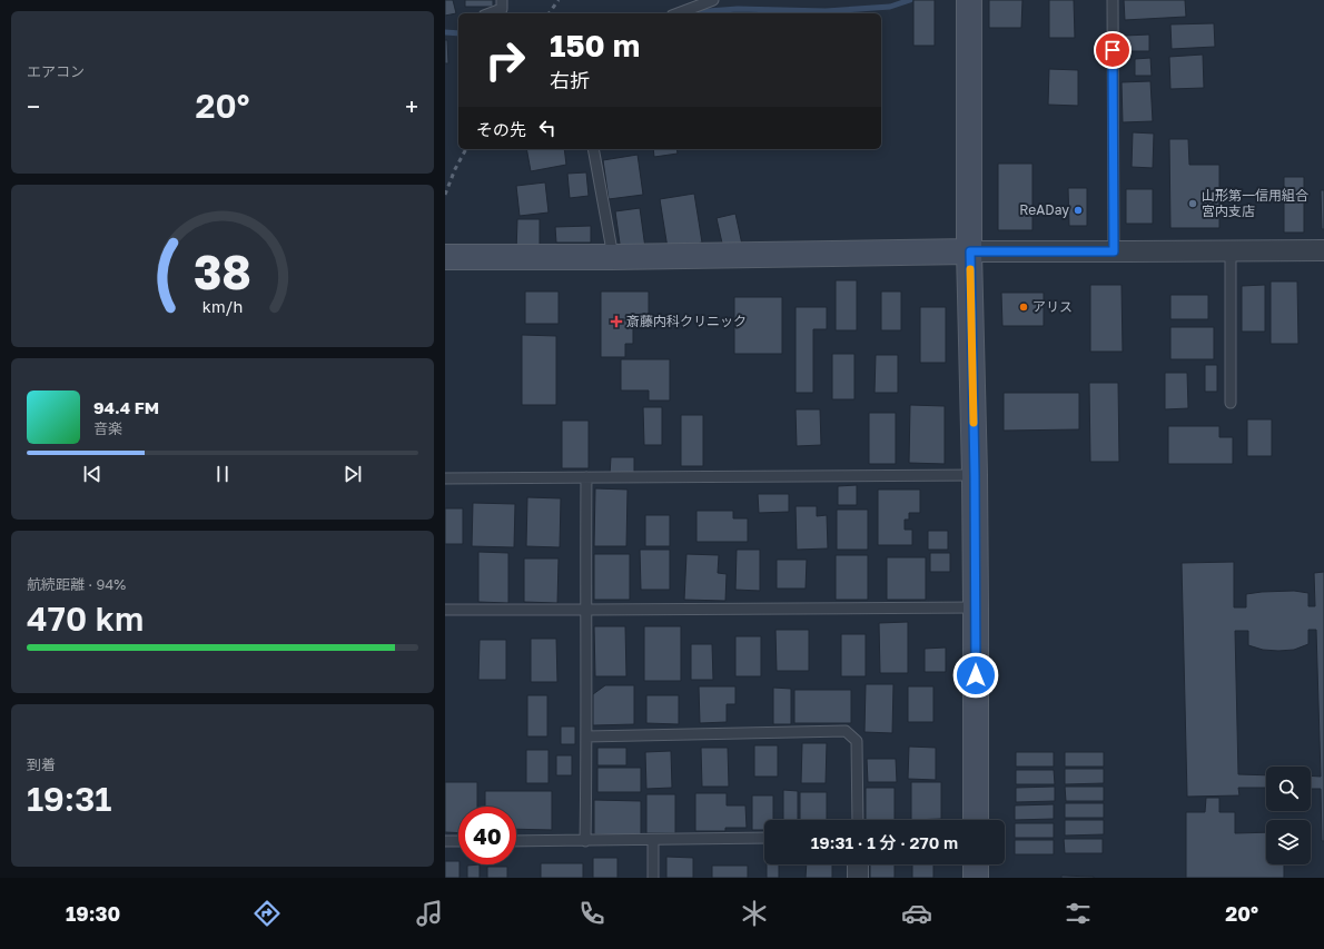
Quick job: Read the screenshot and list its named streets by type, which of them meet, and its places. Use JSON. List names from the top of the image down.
{
  "places": {
    "other": ["山形第一信用組合 宮内支店", "ReADay", "アリス"],
    "health": ["斎藤内科クリニック"]
  },
  "page": {
    "tile": [
      "エアコン",
      ["航続距離 · 94%", "470 km"],
      ["到着", "19:31"]
    ],
    "turn": ["150 m", "右折"],
    "heat": ["−", "20°", "+"],
    "then": "その先",
    "song": ["94.4 FM", "音楽"],
    "limit": "40",
    "trip": "19:31 · 1 分 · 270 m",
    "tabs": ["19:30", "20°"],
    "gauge": ["38", "km/h"]
  }
}
